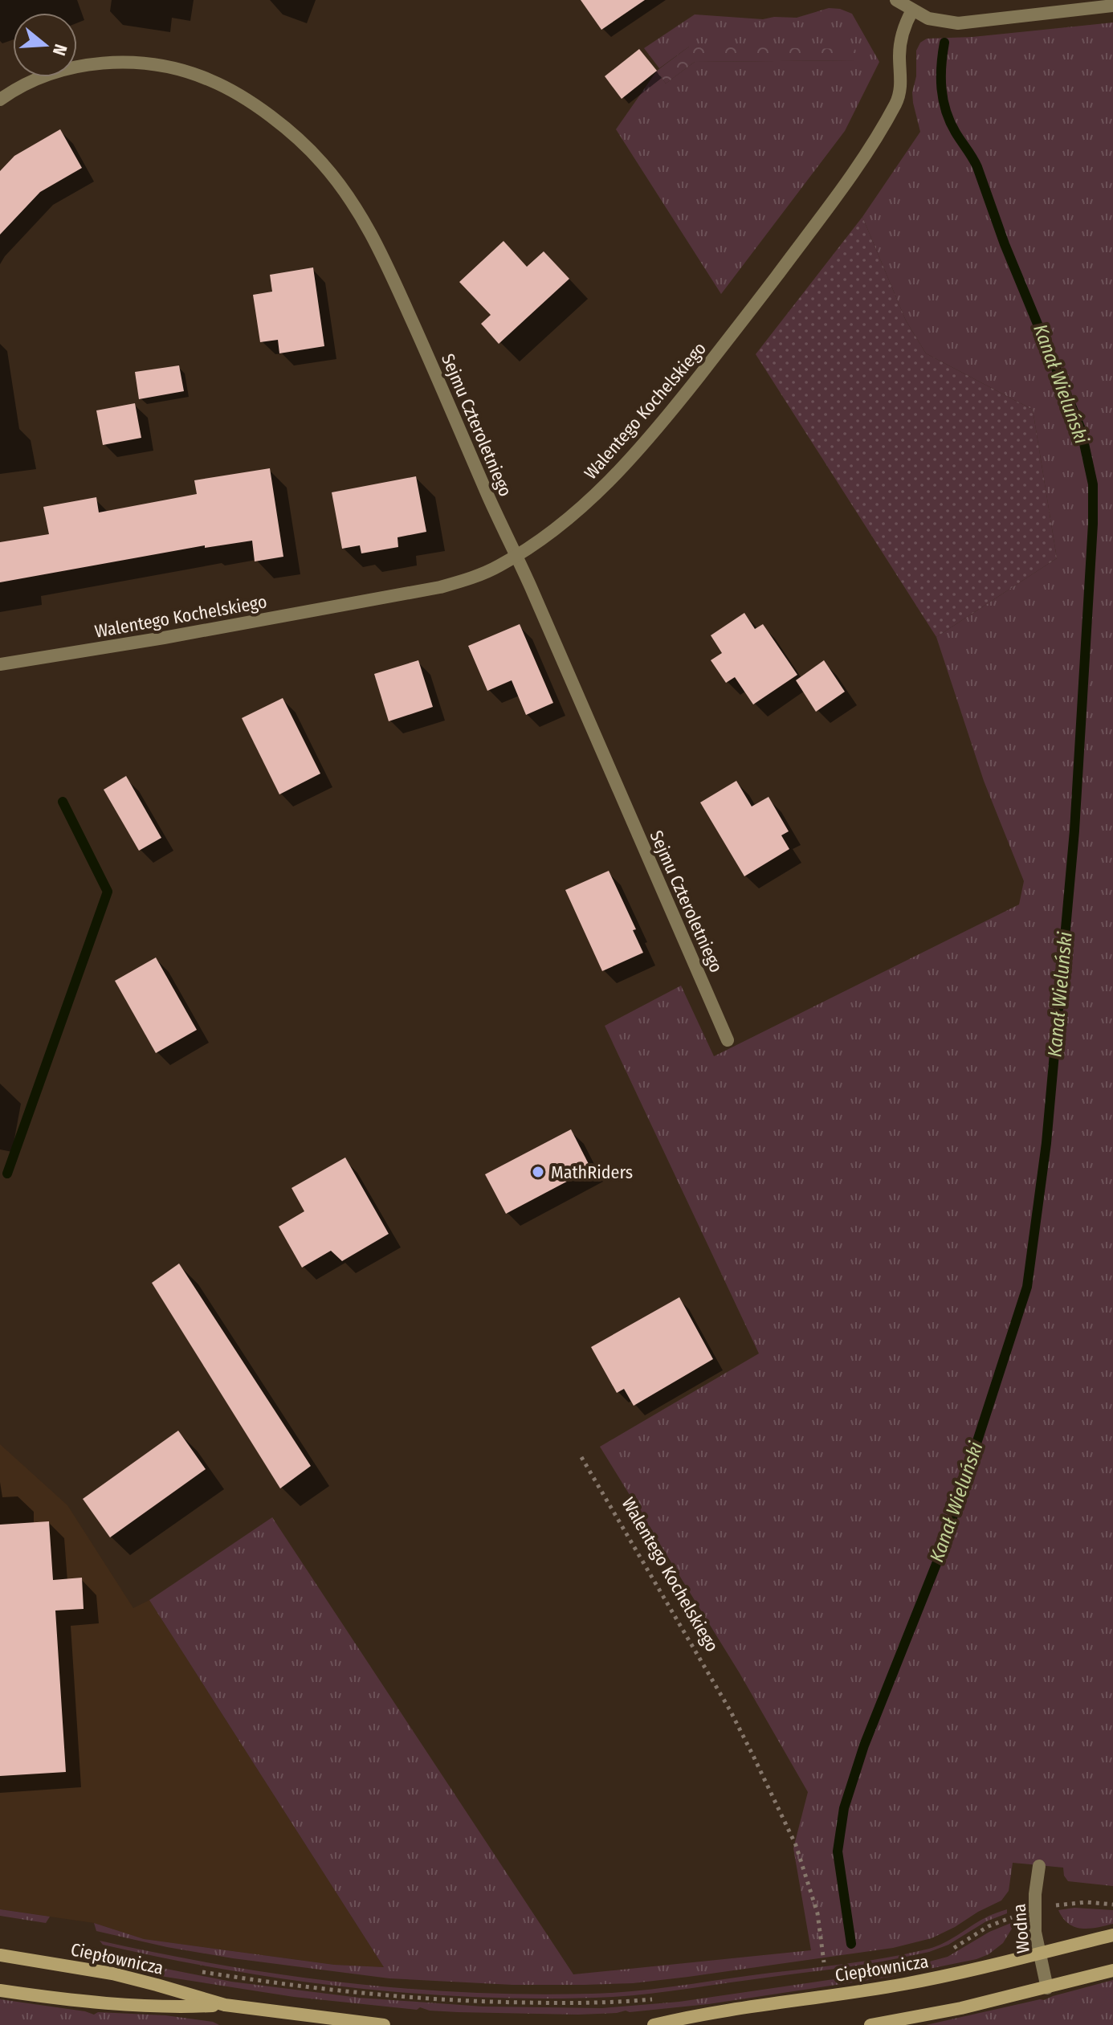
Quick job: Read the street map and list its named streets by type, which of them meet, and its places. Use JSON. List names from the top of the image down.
{
  "streets": {
    "main road": ["Ciepłownicza"],
    "street": ["Walentego Kochelskiego", "Sejmu Czteroletniego", "Wodna"]
  },
  "crossings": [
    ["Walentego Kochelskiego", "Sejmu Czteroletniego"],
    ["Wodna", "Ciepłownicza"]
  ],
  "water": ["Kanał Wieluński"],
  "places": ["MathRiders"],
  "north": "right"
}
